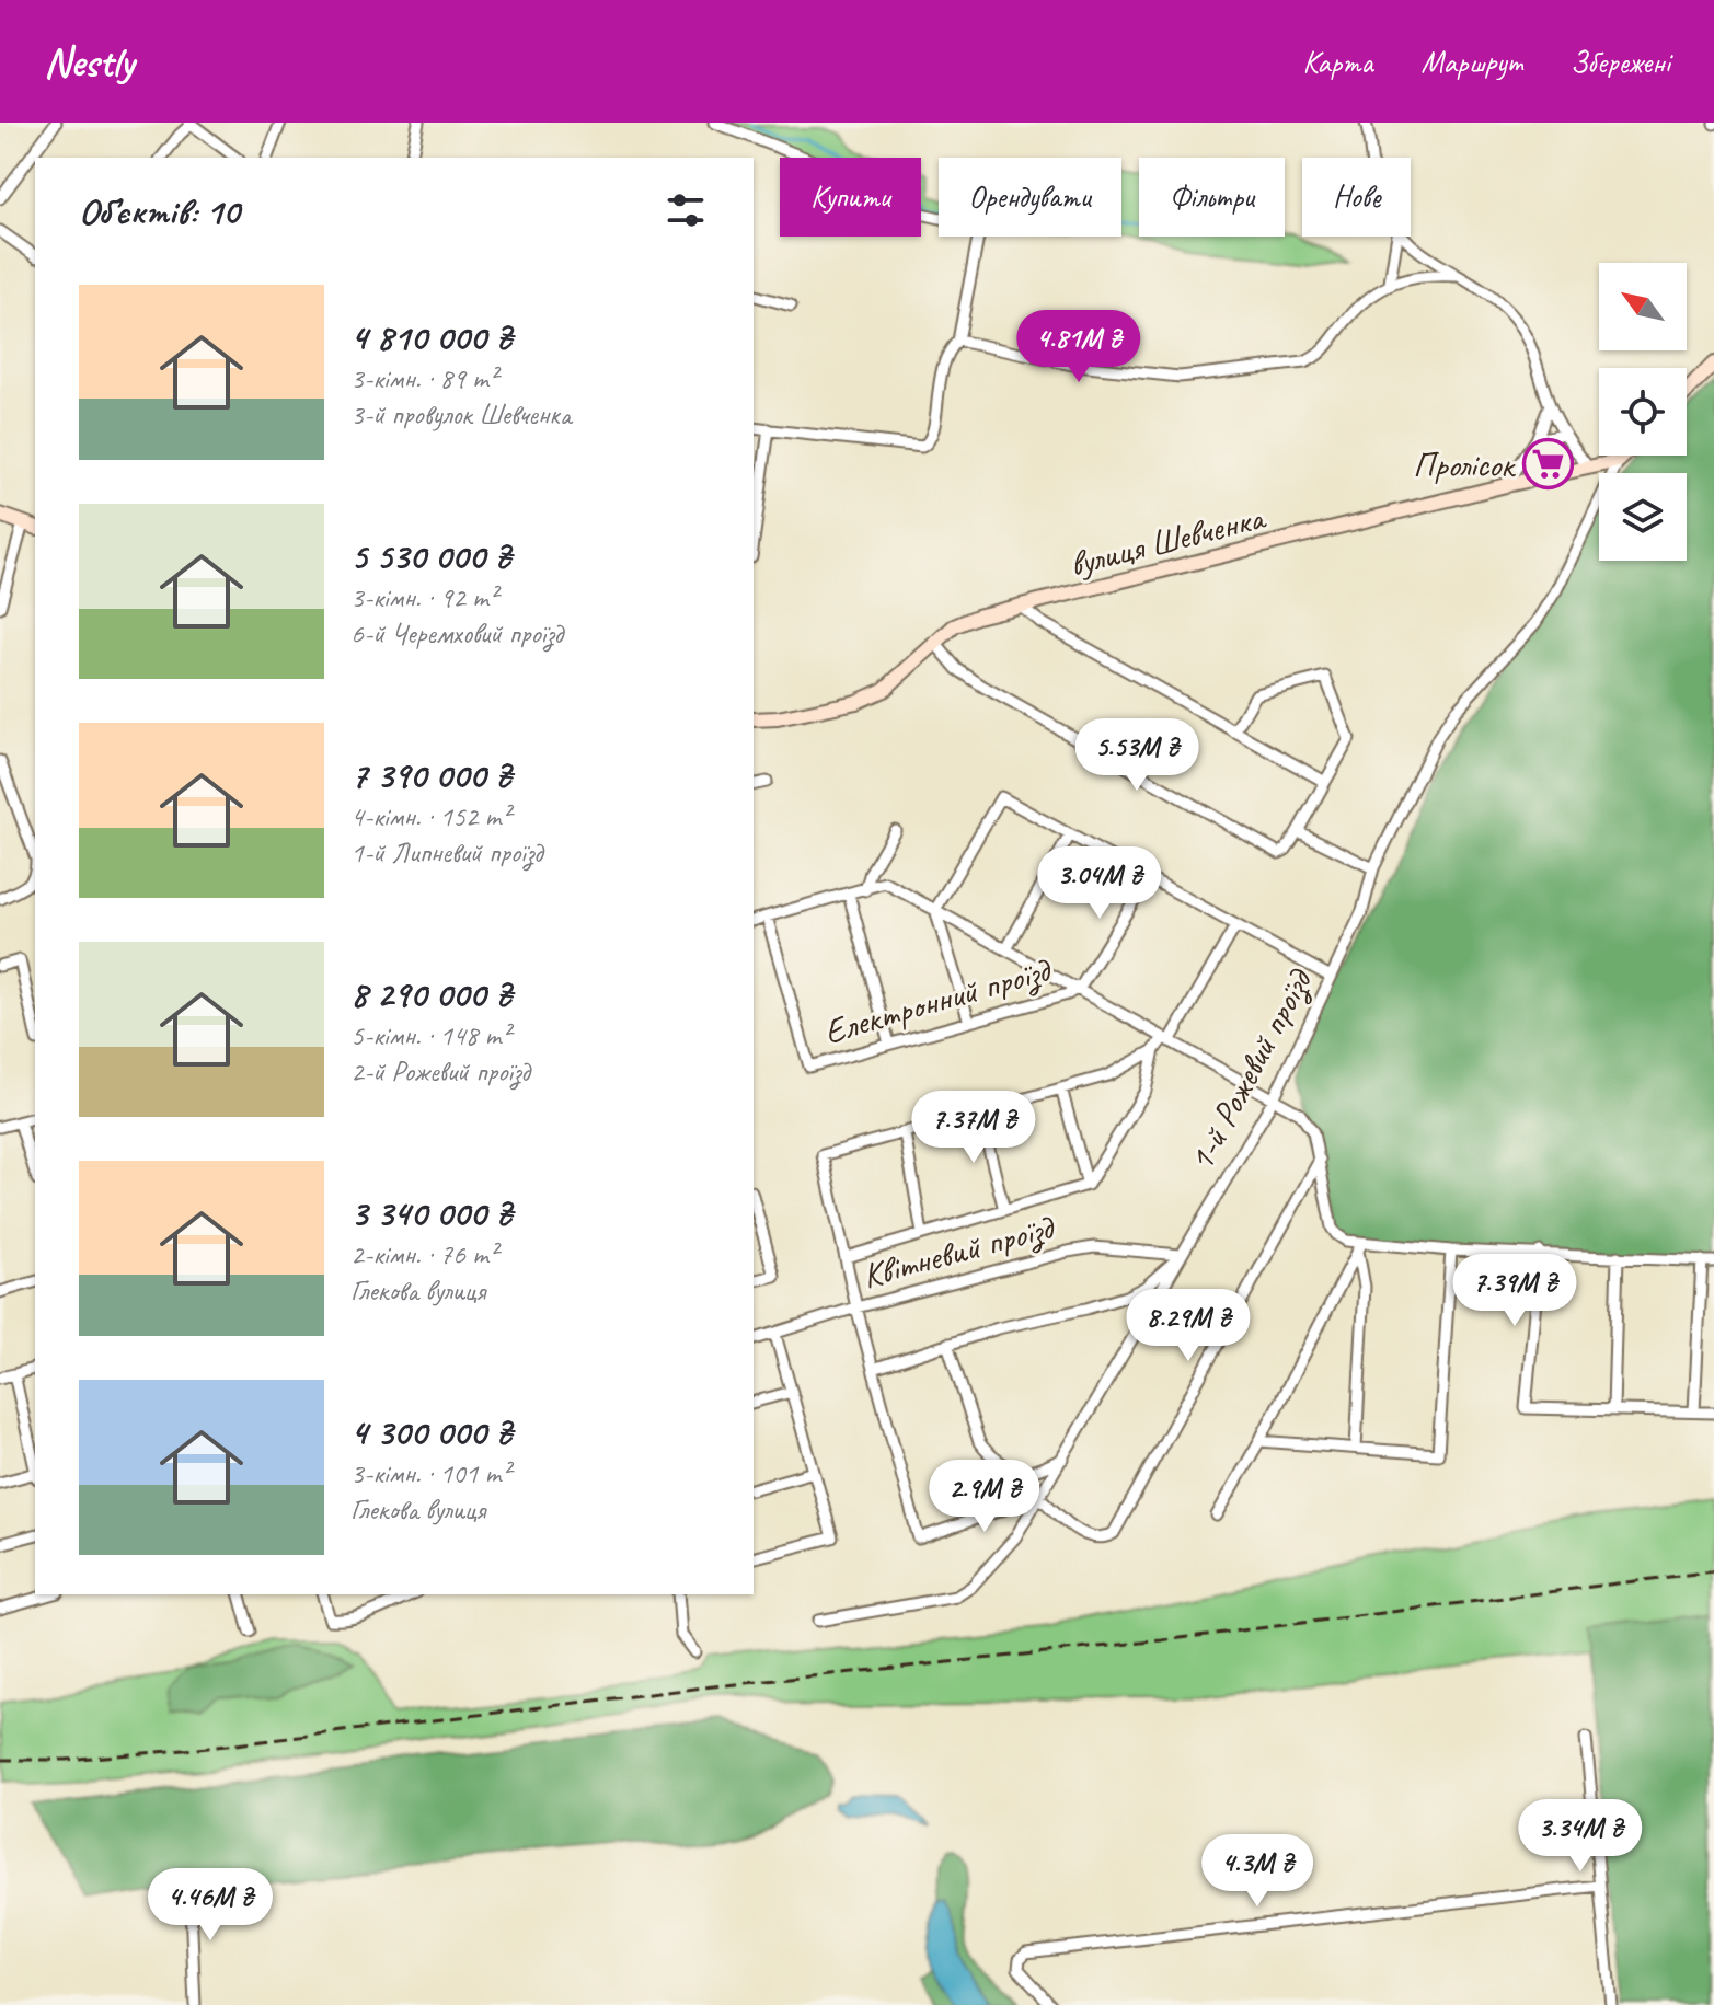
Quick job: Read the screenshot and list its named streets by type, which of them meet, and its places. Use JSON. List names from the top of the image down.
{
  "streets": {
    "street": [
      "вулиця Шевченка",
      "Електронний проїзд",
      "1-й Рожевий проїзд",
      "Квітневий проїзд"
    ]
  },
  "crossings": [
    ["вулиця Шевченка", "1-й Рожевий проїзд"],
    ["1-й Рожевий проїзд", "Квітневий проїзд"]
  ],
  "places": {
    "supermarket": ["Пролісок"]
  },
  "north": "top left",
  "page": {
    "header": "Nestly",
    "nav": ["Карта", "Маршрут", "Збережені"],
    "chip": [
      "Купити",
      "Орендувати",
      "Фільтри",
      "Нове"
    ],
    "heading": "Об’єктів: 10",
    "list": [
      {
        "name": "4 810 000 ₴",
        "note": "3-кімн. · 89 m² · 3-й провулок Шевченка"
      },
      {
        "name": "5 530 000 ₴",
        "note": "3-кімн. · 92 m² · 6-й Черемховий проїзд"
      },
      {
        "name": "7 390 000 ₴",
        "note": "4-кімн. · 152 m² · 1-й Липневий проїзд"
      },
      {
        "name": "8 290 000 ₴",
        "note": "5-кімн. · 148 m² · 2-й Рожевий проїзд"
      },
      {
        "name": "3 340 000 ₴",
        "note": "2-кімн. · 76 m² · Глекова вулиця"
      },
      {
        "name": "4 300 000 ₴",
        "note": "3-кімн. · 101 m² · Глекова вулиця"
      }
    ],
    "price": [
      "4.81M ₴",
      "5.53M ₴",
      "3.04M ₴",
      "7.37M ₴",
      "7.39M ₴",
      "8.29M ₴",
      "2.9M ₴",
      "3.34M ₴",
      "4.3M ₴",
      "4.46M ₴"
    ]
  }
}
